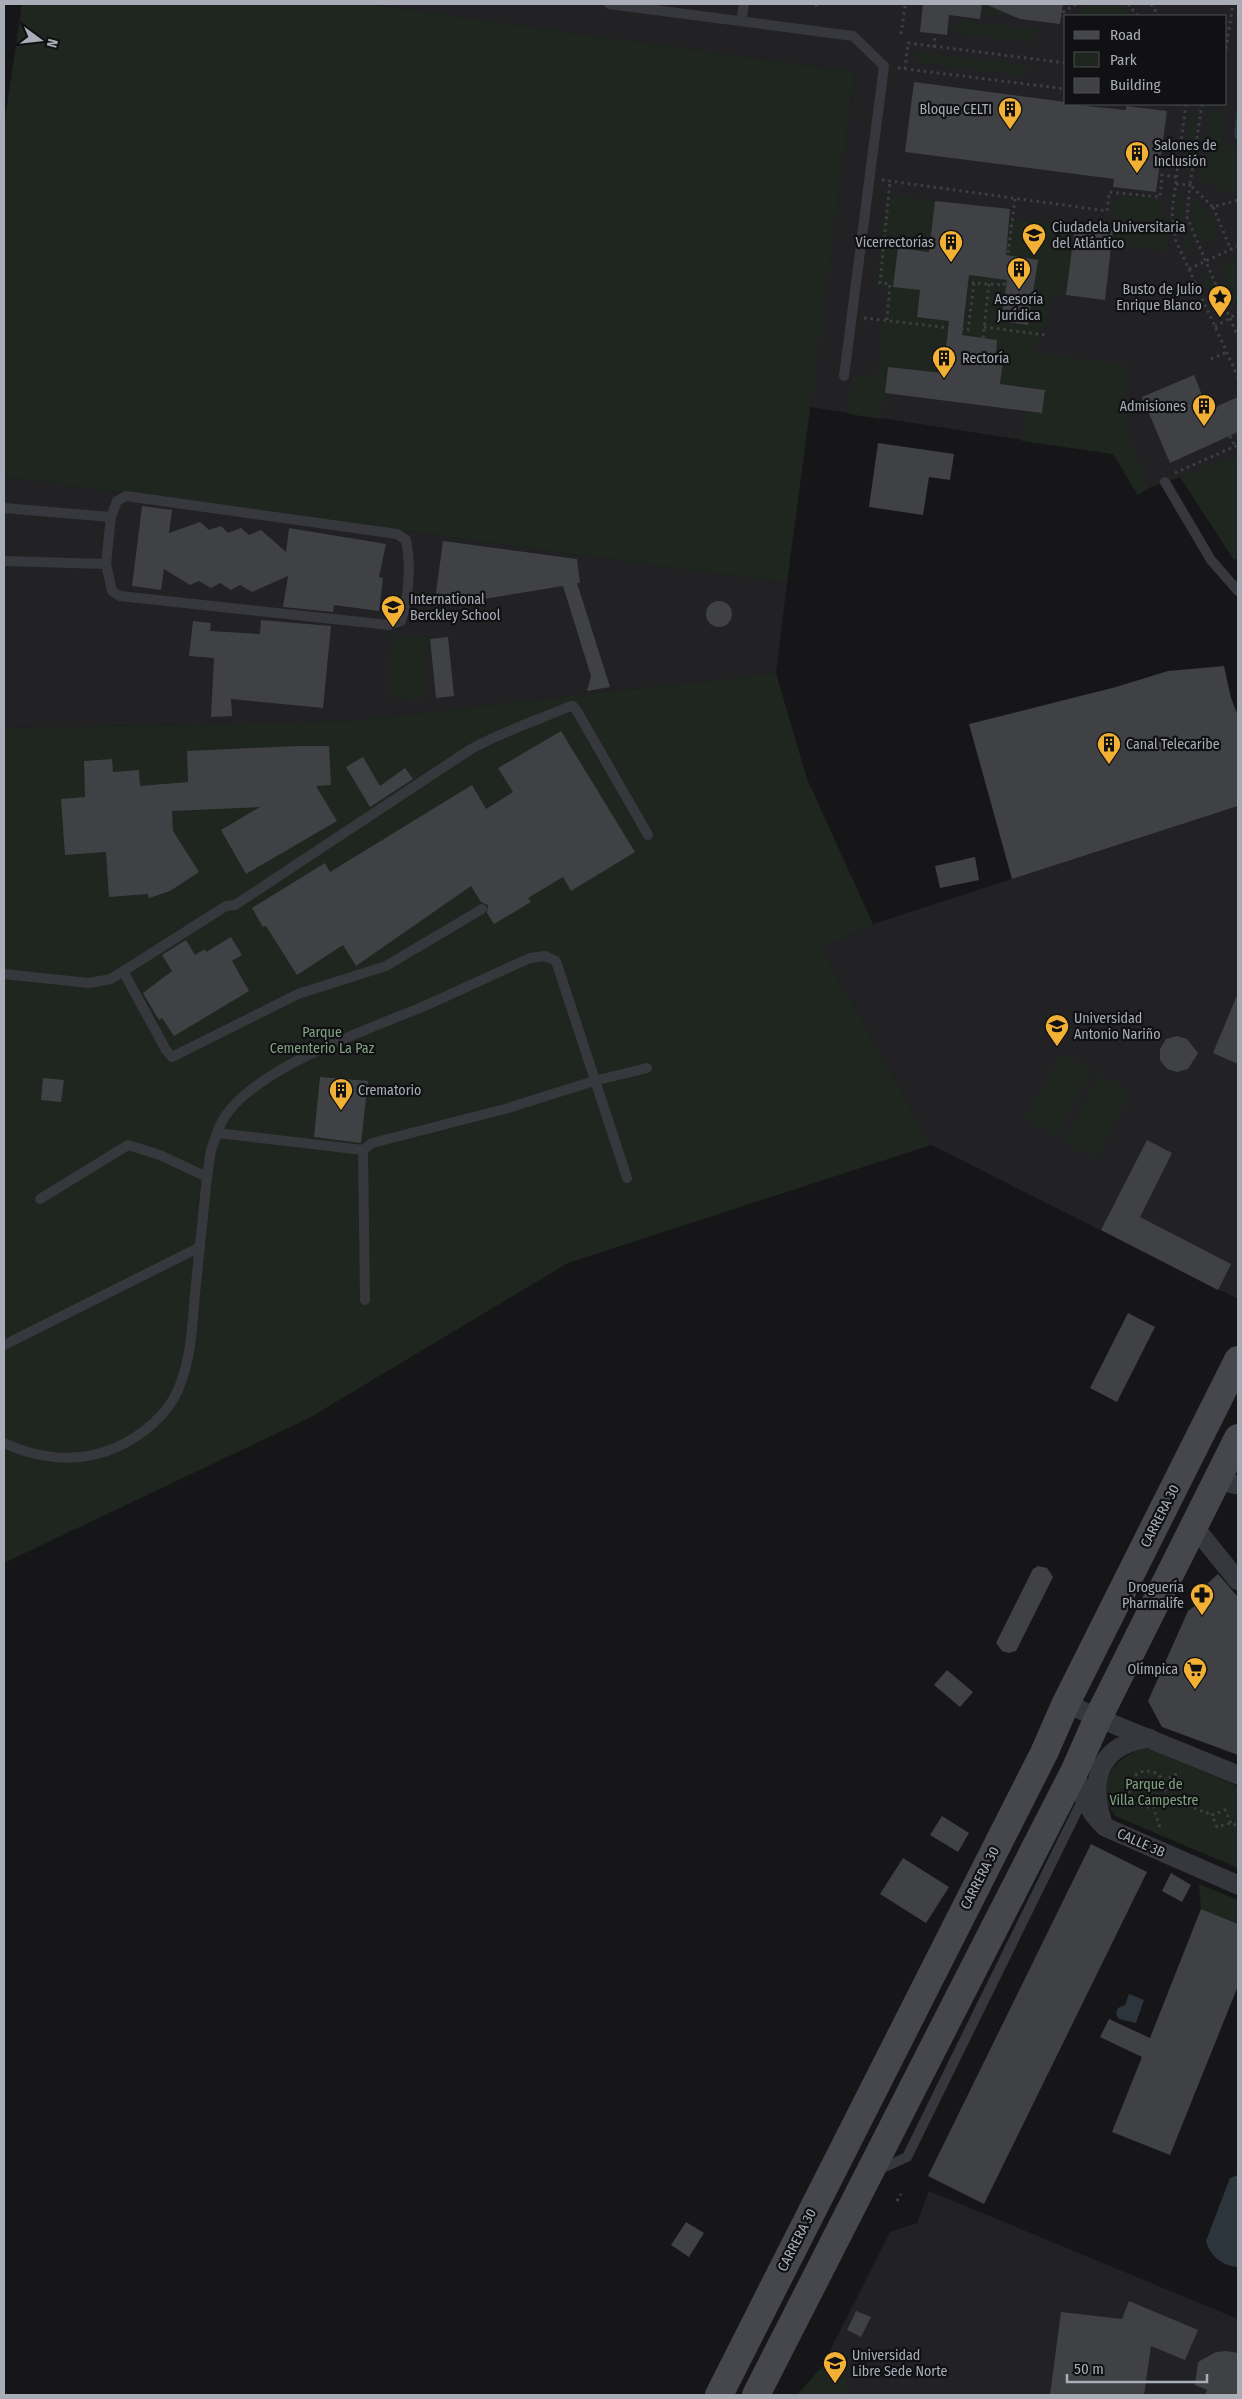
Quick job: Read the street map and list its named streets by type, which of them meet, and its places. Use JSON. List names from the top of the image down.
{
  "streets": {
    "main road": ["CARRERA 30"],
    "street": ["CALLE 3B"]
  },
  "parks": ["Parque Cementerio La Paz", "Parque de Villa Campestre"],
  "places": {
    "building": [
      "Bloque CELTI",
      "Salones de Inclusión",
      "Vicerrectorías",
      "Asesoría Jurídica",
      "Rectoría",
      "Admisiones",
      "Canal Telecaribe",
      "Crematorio"
    ],
    "school or university": [
      "Ciudadela Universitaria del Atlántico",
      "International Berckley School",
      "Universidad Antonio Nariño",
      "Universidad Libre Sede Norte"
    ],
    "place": ["Busto de Julio Enrique Blanco"],
    "pharmacy": ["Droguería Pharmalife"],
    "supermarket": ["Olímpica"]
  },
  "legend": ["Road", "Park", "Building"],
  "scale_bar": "50 m",
  "north": "right"
}
